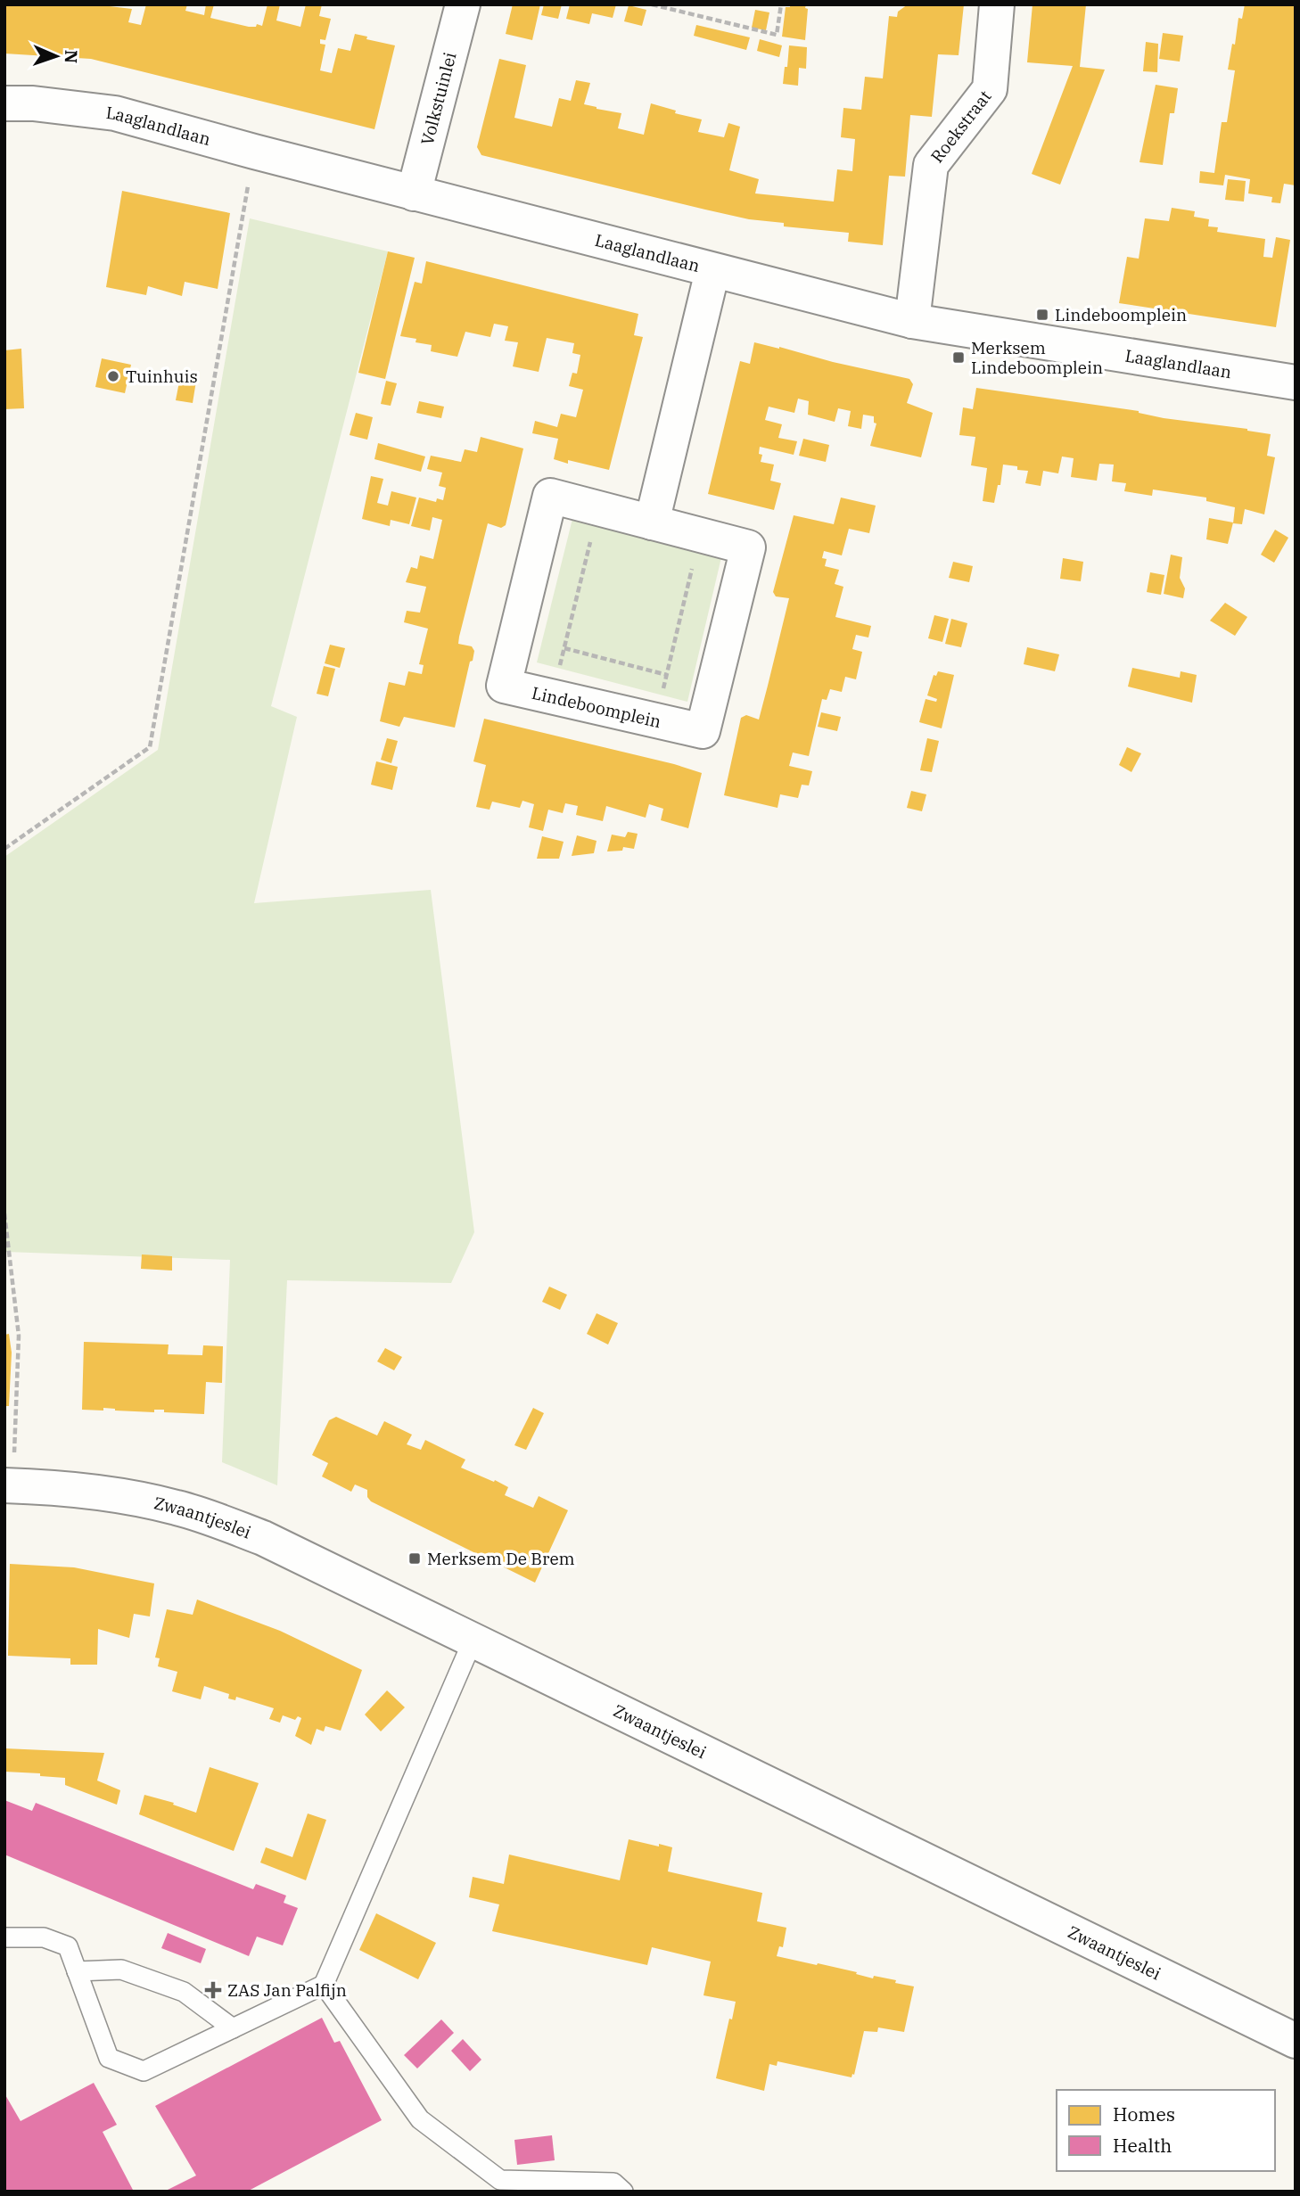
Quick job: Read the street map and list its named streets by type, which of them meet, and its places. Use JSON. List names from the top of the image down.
{
  "streets": {
    "street": [
      "Volkstuinlei",
      "Laaglandlaan",
      "Roekstraat",
      "Lindeboomplein",
      "Zwaantjeslei"
    ]
  },
  "crossings": [
    ["Volkstuinlei", "Laaglandlaan"],
    ["Laaglandlaan", "Roekstraat"]
  ],
  "places": {
    "transit": ["Lindeboomplein", "Merksem Lindeboomplein", "Merksem De Brem"],
    "other": ["Tuinhuis"],
    "health": ["ZAS Jan Palfijn"]
  },
  "legend": ["Homes", "Health"],
  "north": "right"
}
